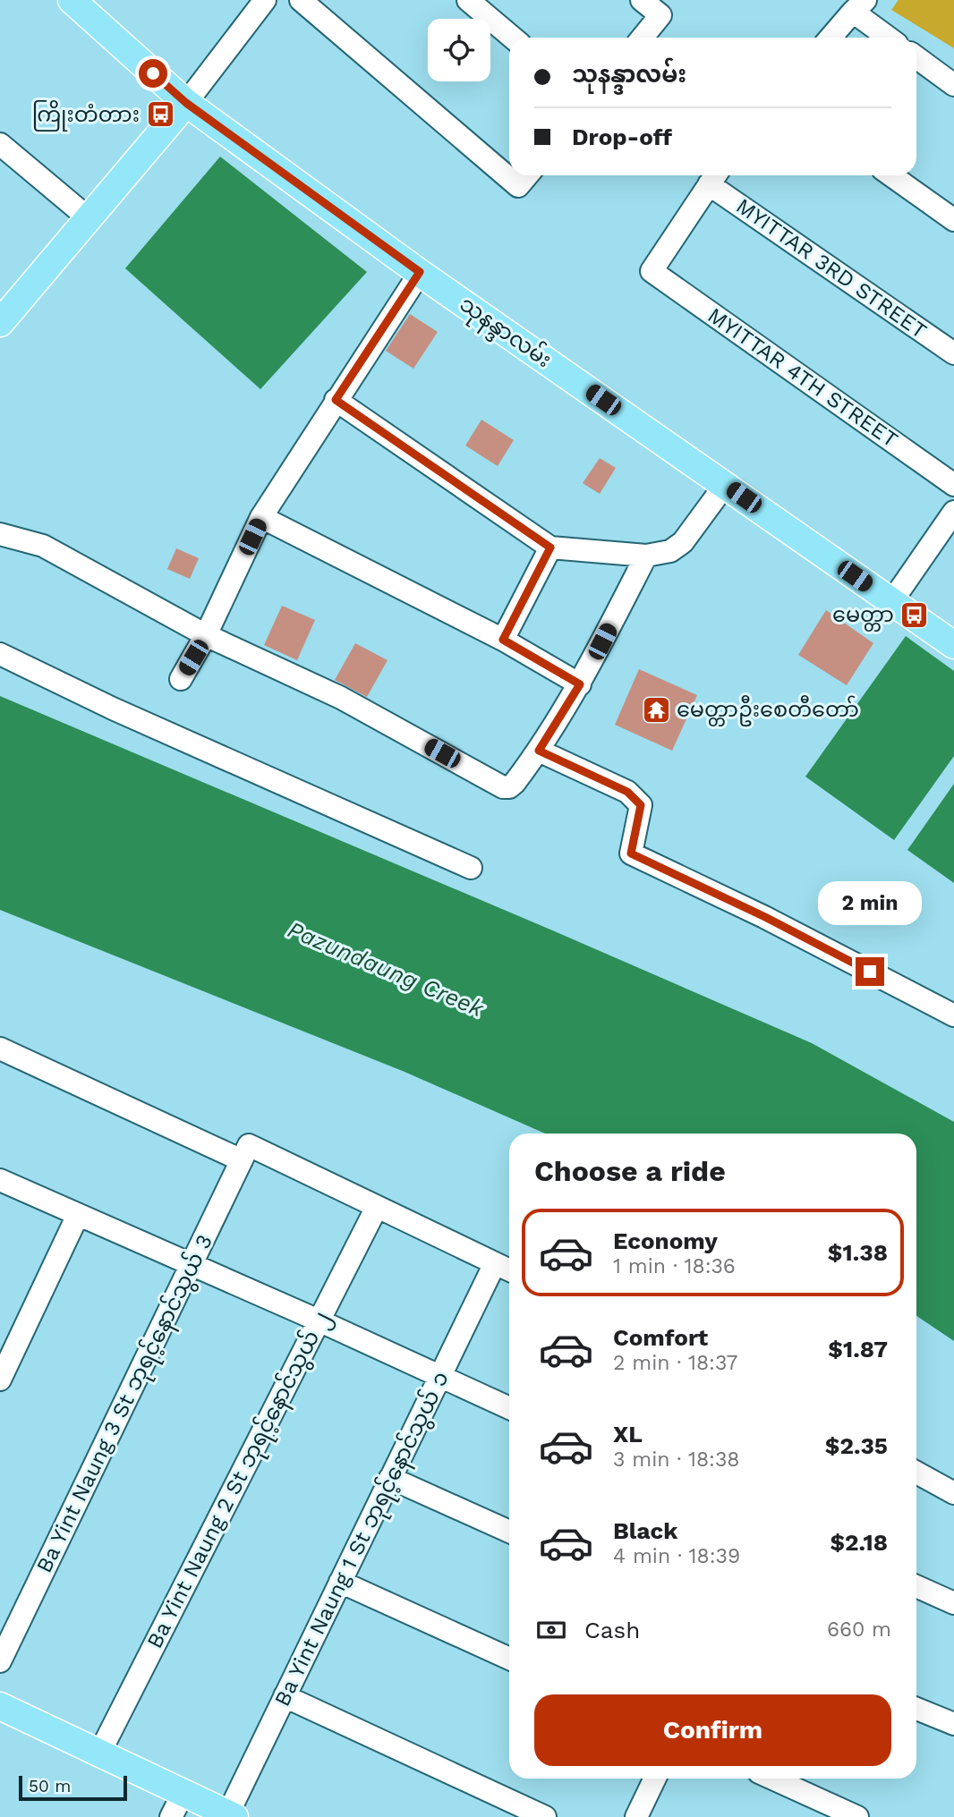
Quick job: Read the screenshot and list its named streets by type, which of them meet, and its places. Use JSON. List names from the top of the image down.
{
  "streets": {
    "main road": ["သုနန္ဒာလမ်း"],
    "street": [
      "MYITTAR 3RD STREET",
      "MYITTAR 4TH STREET",
      "Ba Yint Naung 3 St ဘုရင့်နောင်သွယ် 3",
      "Ba Yint Naung 2 St ဘုရင့်နောင်သွယ် ၂",
      "Ba Yint Naung 1 St ဘုရင့်နောင်သွယ် ၁"
    ]
  },
  "crossings": [
    ["MYITTAR 3RD STREET", "MYITTAR 4TH STREET"]
  ],
  "water": ["Pazundaung Creek"],
  "places": {
    "bus stop": ["ကြိုးတံတား", "မေတ္တာ"],
    "temple": ["မေတ္တာဦးစေတီတော်"]
  },
  "scale_bar": "50 m",
  "page": {
    "banner": ["သုနန္ဒာလမ်း", "Drop-off"],
    "bubble": "2 min",
    "heading": "Choose a ride",
    "list": [
      {
        "name": "Economy",
        "note": "1 min · 18:36",
        "value": "$1.38"
      },
      {
        "name": "Comfort",
        "note": "2 min · 18:37",
        "value": "$1.87"
      },
      {
        "name": "XL",
        "note": "3 min · 18:38",
        "value": "$2.35"
      },
      {
        "name": "Black",
        "note": "4 min · 18:39",
        "value": "$2.18"
      }
    ],
    "pay": ["Cash", "660 m"],
    "buttons": "Confirm",
    "scale": "50 m"
  }
}
